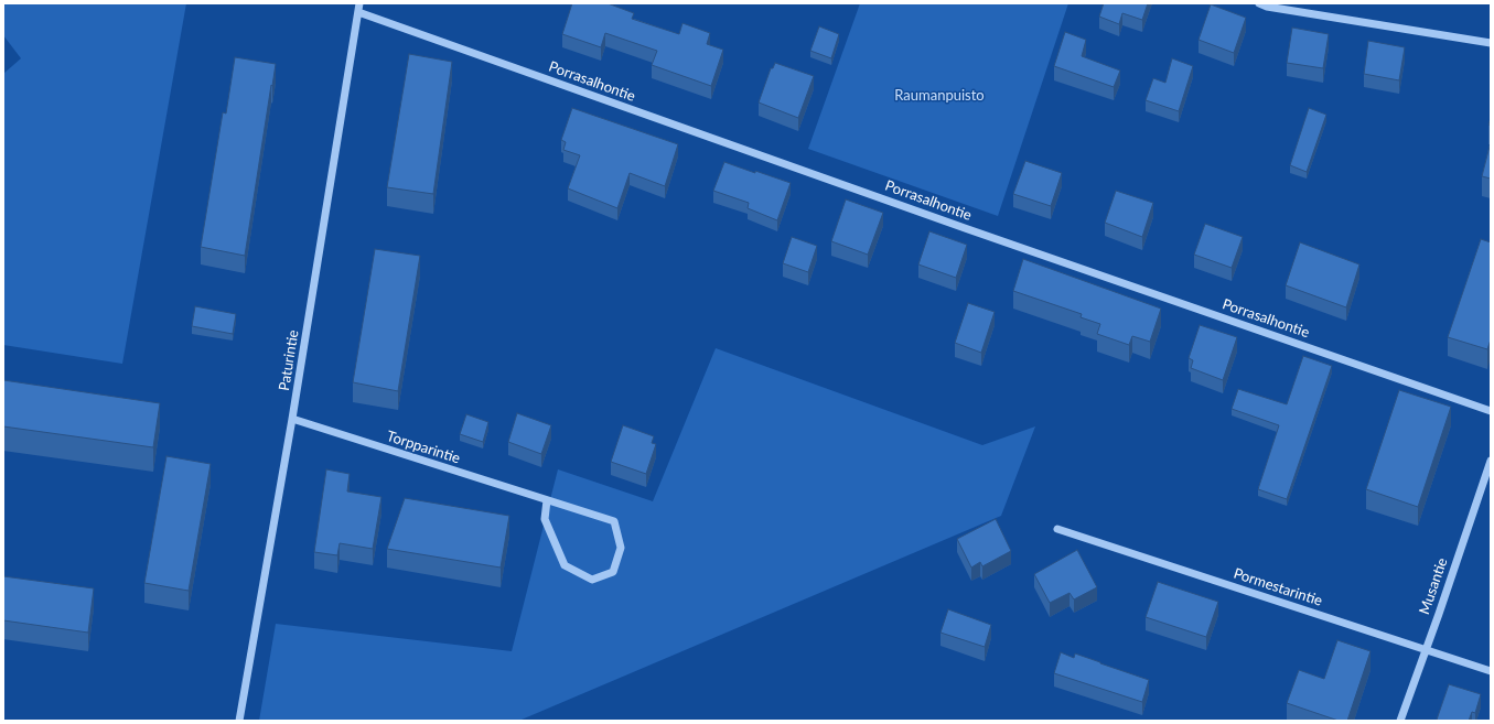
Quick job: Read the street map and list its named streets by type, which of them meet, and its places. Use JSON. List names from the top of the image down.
{
  "streets": {
    "street": [
      "Porrasalhontie",
      "Paturintie",
      "Torpparintie",
      "Musantie",
      "Pormestarintie"
    ]
  },
  "crossings": [
    ["Porrasalhontie", "Paturintie"],
    ["Paturintie", "Torpparintie"],
    ["Musantie", "Pormestarintie"]
  ],
  "parks": ["Raumanpuisto"]
}
